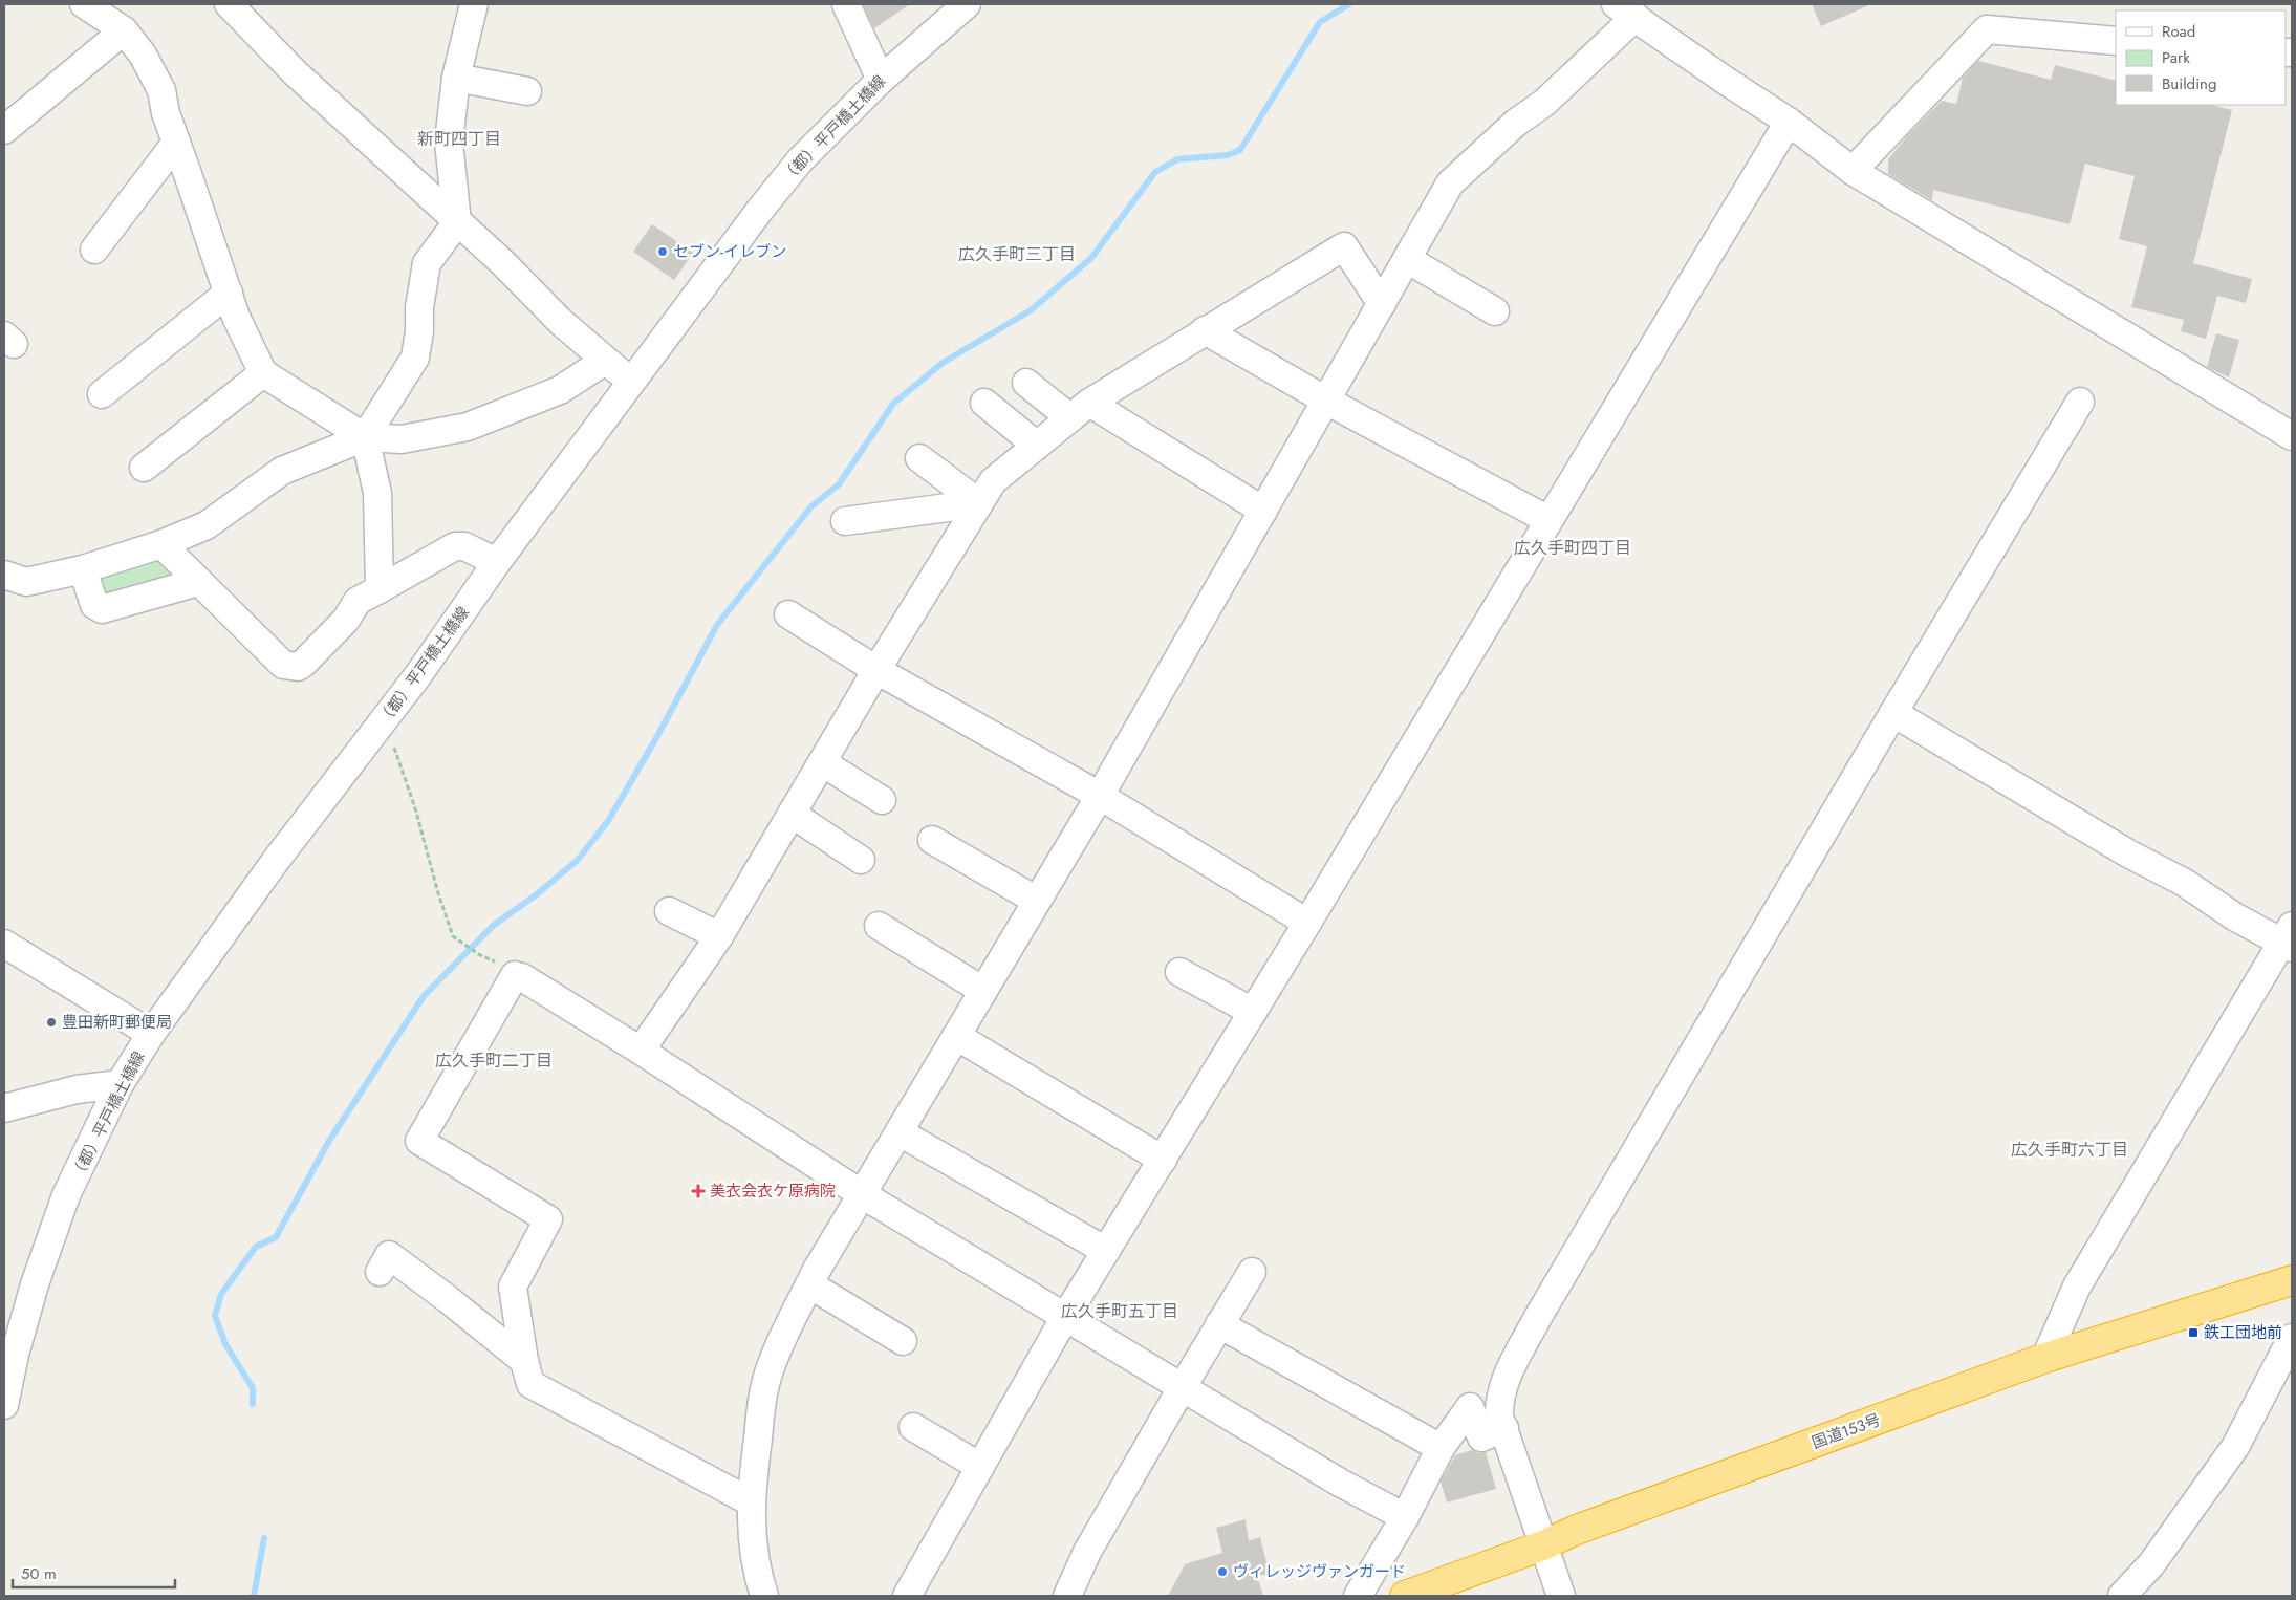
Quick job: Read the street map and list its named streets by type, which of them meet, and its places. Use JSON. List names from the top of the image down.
{
  "streets": {
    "highway": ["国道153号"],
    "street": ["（都）平戸橋土橋線"]
  },
  "districts": [
    "新町四丁目",
    "広久手町三丁目",
    "広久手町四丁目",
    "広久手町二丁目",
    "広久手町六丁目",
    "広久手町五丁目"
  ],
  "places": {
    "other": ["セブン-イレブン", "豊田新町郵便局", "ヴィレッジヴァンガード"],
    "health": ["美衣会衣ケ原病院"],
    "transit": ["鉄工団地前"]
  },
  "legend": ["Road", "Park", "Building"],
  "scale_bar": "50 m"
}
